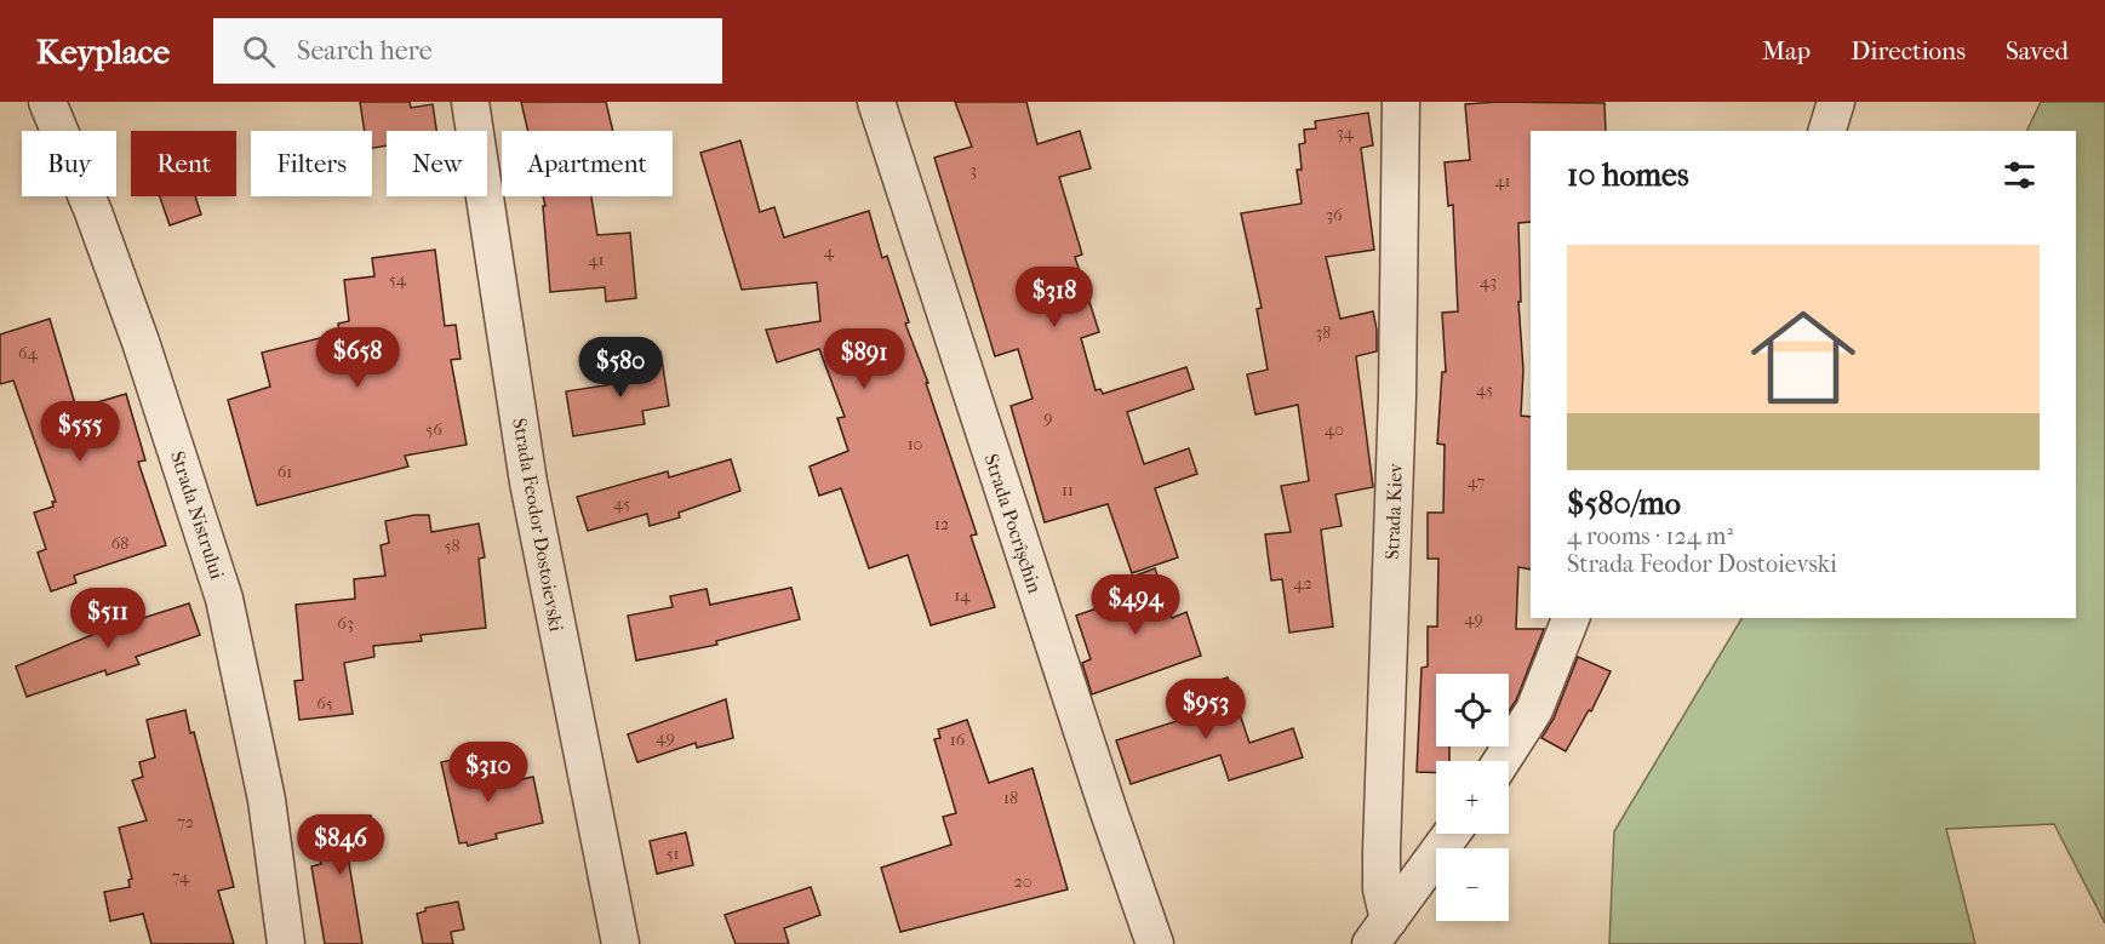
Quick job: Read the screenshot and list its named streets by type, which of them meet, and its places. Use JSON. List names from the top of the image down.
{
  "streets": {
    "street": [
      "Strada Kiev",
      "Strada Nistrului",
      "Strada Pocrîșchin",
      "Strada Feodor Dostoievski"
    ]
  },
  "house_numbers": [
    "34",
    "3",
    "41",
    "36",
    "4",
    "41",
    "54",
    "43",
    "38",
    "64",
    "45",
    "9",
    "56",
    "40",
    "10",
    "61",
    "47",
    "11",
    "45",
    "12",
    "68",
    "58",
    "42",
    "14",
    "49",
    "63",
    "65",
    "49",
    "16",
    "18",
    "72",
    "51",
    "74",
    "20"
  ],
  "page": {
    "header": "Keyplace",
    "search": "Search here",
    "nav": ["Map", "Directions", "Saved"],
    "chip": [
      "Buy",
      "Rent",
      "Filters",
      "New",
      "Apartment"
    ],
    "heading": "10 homes",
    "list": [
      {
        "name": "$580/mo",
        "note": "4 rooms · 124 m² · Strada Feodor Dostoievski"
      }
    ],
    "price": [
      "$318",
      "$658",
      "$891",
      "$580",
      "$555",
      "$494",
      "$511",
      "$953",
      "$310",
      "$846"
    ],
    "map_buttons": ["+", "−"]
  }
}
